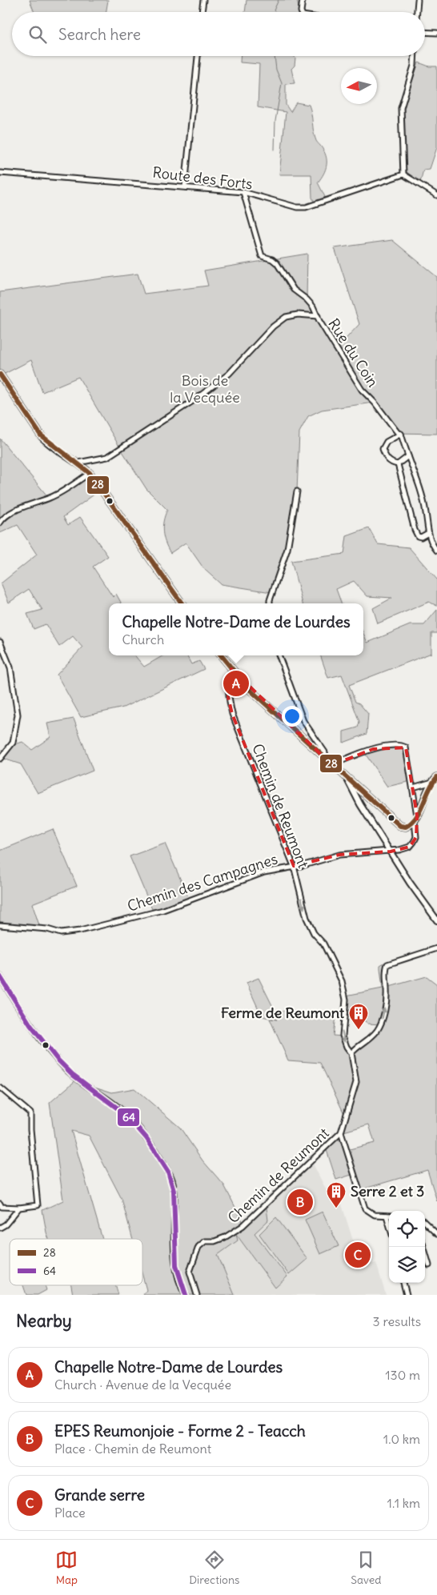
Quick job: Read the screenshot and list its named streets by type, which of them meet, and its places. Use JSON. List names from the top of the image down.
{
  "streets": {
    "street": [
      "Route des Forts",
      "Rue du Coin",
      "Chemin de Reumont",
      "Chemin des Campagnes"
    ]
  },
  "crossings": [
    ["Route des Forts", "Rue du Coin"],
    ["Chemin de Reumont", "Chemin des Campagnes"]
  ],
  "parks": ["Bois de la Vecquée"],
  "places": {
    "building": ["Ferme de Reumont", "Serre 2 et 3"]
  },
  "lines": ["transit line 28", "transit line 64"],
  "legend": ["28", "64"],
  "north": "left",
  "page": {
    "search": "Search here",
    "popup": ["Chapelle Notre-Dame de Lourdes", "Church"],
    "pins": ["A", "B", "C"],
    "heading": ["Nearby", "3 results"],
    "list": [
      {
        "mark": "A",
        "name": "Chapelle Notre-Dame de Lourdes",
        "note": "Church · Avenue de la Vecquée",
        "value": "130 m"
      },
      {
        "mark": "B",
        "name": "EPES Reumonjoie - Forme 2 - Teacch",
        "note": "Place · Chemin de Reumont",
        "value": "1.0 km"
      },
      {
        "mark": "C",
        "name": "Grande serre",
        "note": "Place",
        "value": "1.1 km"
      }
    ],
    "nav": ["Map", "Directions", "Saved"]
  }
}
